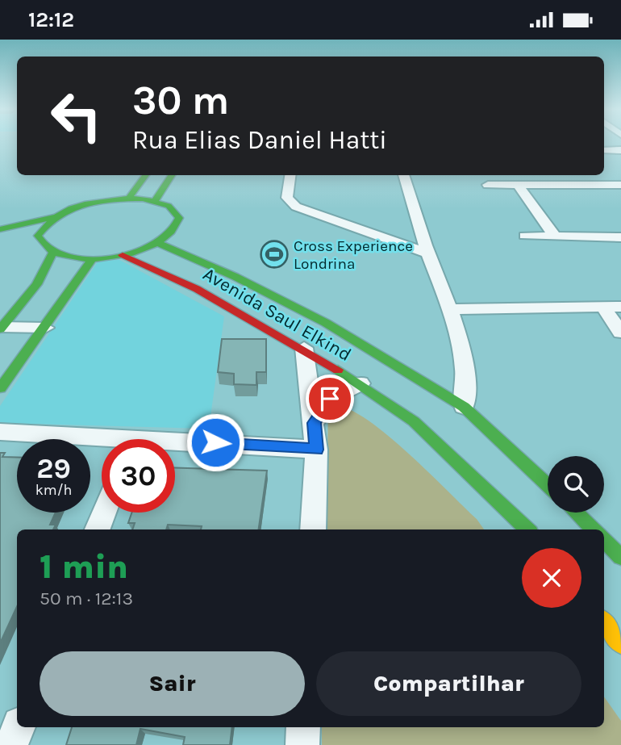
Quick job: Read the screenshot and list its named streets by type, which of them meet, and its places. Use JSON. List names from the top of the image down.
{
  "streets": {
    "main road": ["Avenida Saul Elkind"]
  },
  "places": {
    "sports": ["Cross Experience Londrina"]
  },
  "page": {
    "status": "12:12",
    "turn": ["30 m", "Rua Elias Daniel Hatti"],
    "speed": "29 km/h",
    "limit": "30",
    "heading": ["1 min", "50 m · 12:13"],
    "buttons": ["Sair", "Compartilhar"]
  }
}
